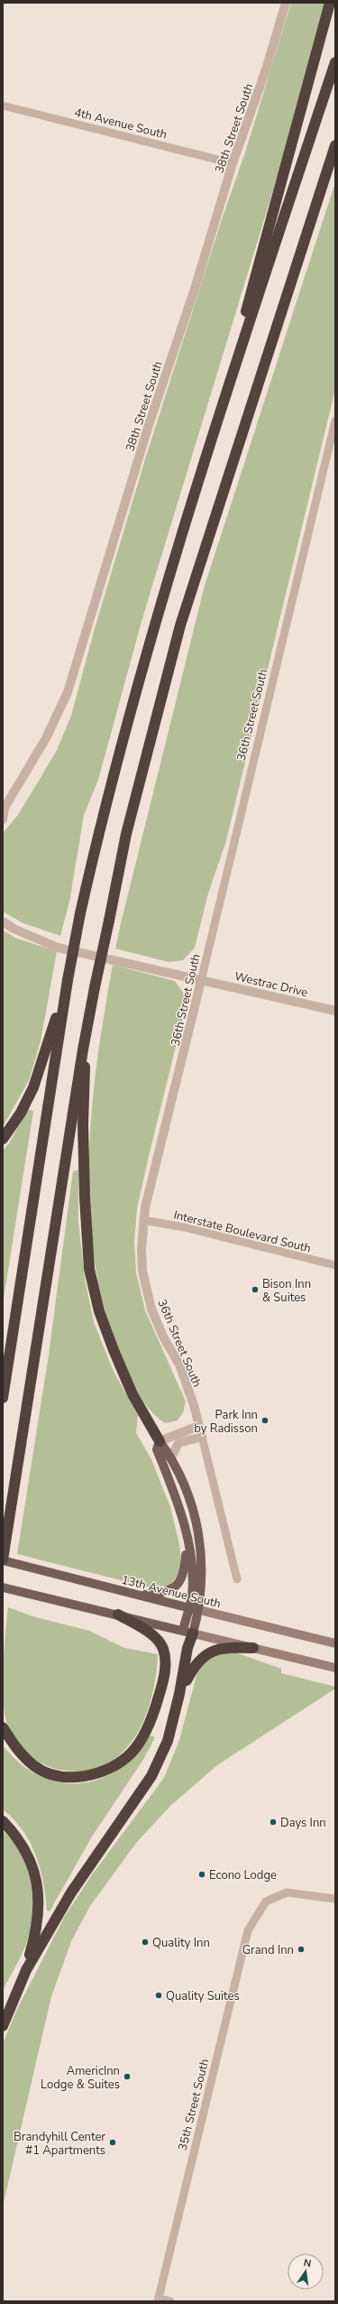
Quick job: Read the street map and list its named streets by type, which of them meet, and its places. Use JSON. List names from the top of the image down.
{
  "streets": {
    "main road": ["13th Avenue South"],
    "street": [
      "4th Avenue South",
      "38th Street South",
      "36th Street South",
      "Westrac Drive",
      "Interstate Boulevard South",
      "35th Street South"
    ]
  },
  "crossings": [
    ["4th Avenue South", "38th Street South"],
    ["36th Street South", "Westrac Drive"],
    ["36th Street South", "Interstate Boulevard South"]
  ],
  "places": [
    "Bison Inn & Suites",
    "Park Inn by Radisson",
    "Days Inn",
    "Econo Lodge",
    "Quality Inn",
    "Grand Inn",
    "Quality Suites",
    "AmericInn Lodge & Suites",
    "Brandyhill Center #1 Apartments"
  ],
  "north": "top"
}
